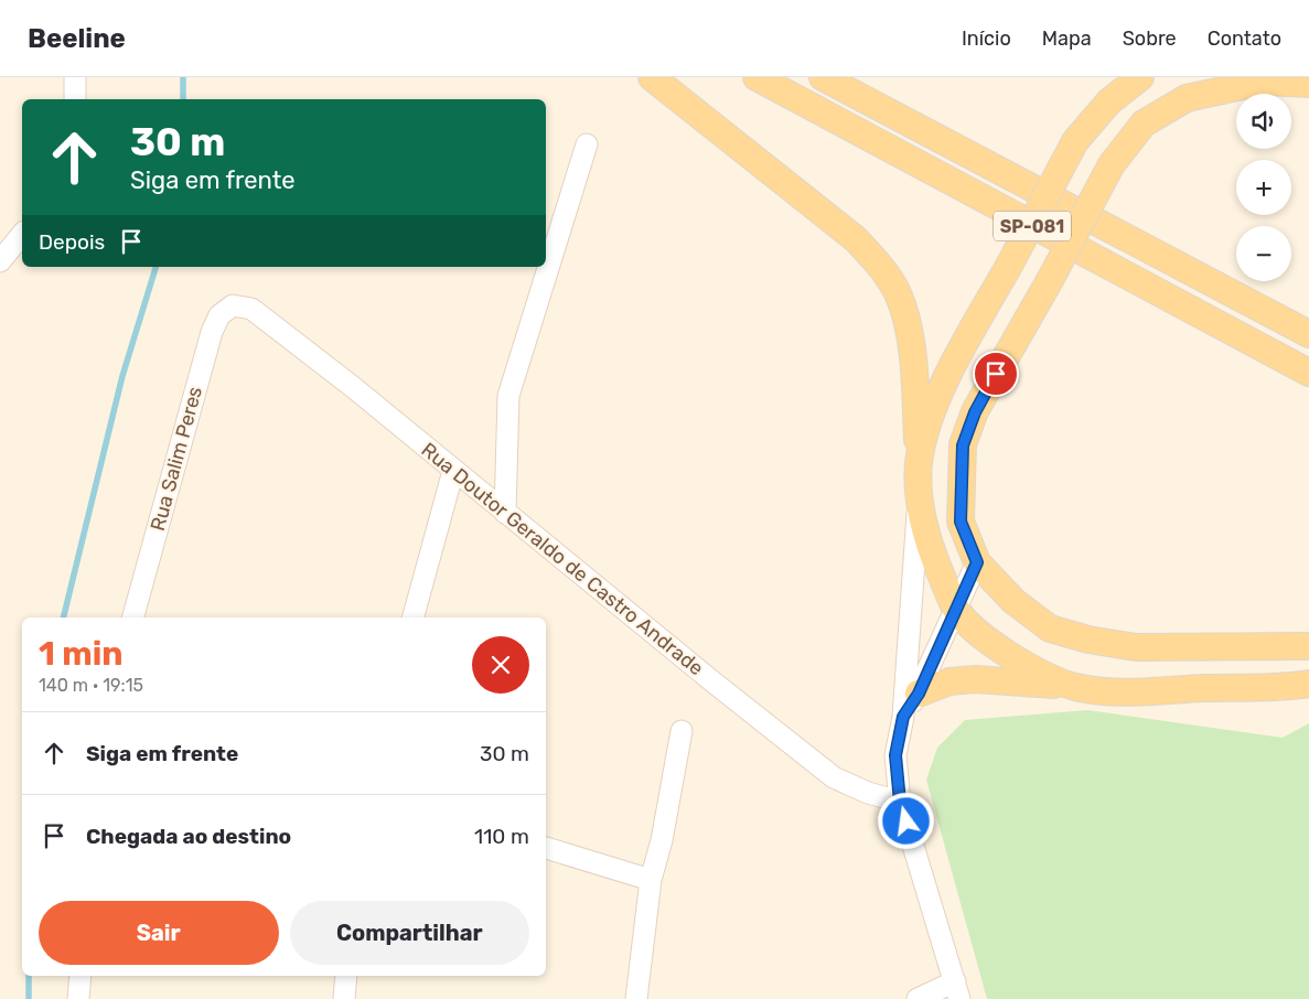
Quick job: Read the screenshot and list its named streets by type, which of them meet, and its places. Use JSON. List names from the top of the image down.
{
  "streets": {
    "main road": ["SP-081"],
    "street": ["Rua Salim Peres", "Rua Doutor Geraldo de Castro Andrade"]
  },
  "crossings": [
    ["Rua Salim Peres", "Rua Doutor Geraldo de Castro Andrade"]
  ],
  "page": {
    "header": "Beeline",
    "nav": [
      "Início",
      "Mapa",
      "Sobre",
      "Contato"
    ],
    "map_buttons": ["+", "−"],
    "turn": ["30 m", "Siga em frente"],
    "then": "Depois",
    "heading": ["1 min", "140 m · 19:15"],
    "list": [
      {
        "name": "Siga em frente",
        "value": "30 m"
      },
      {
        "name": "Chegada ao destino",
        "value": "110 m"
      }
    ],
    "buttons": ["Sair", "Compartilhar"]
  }
}
